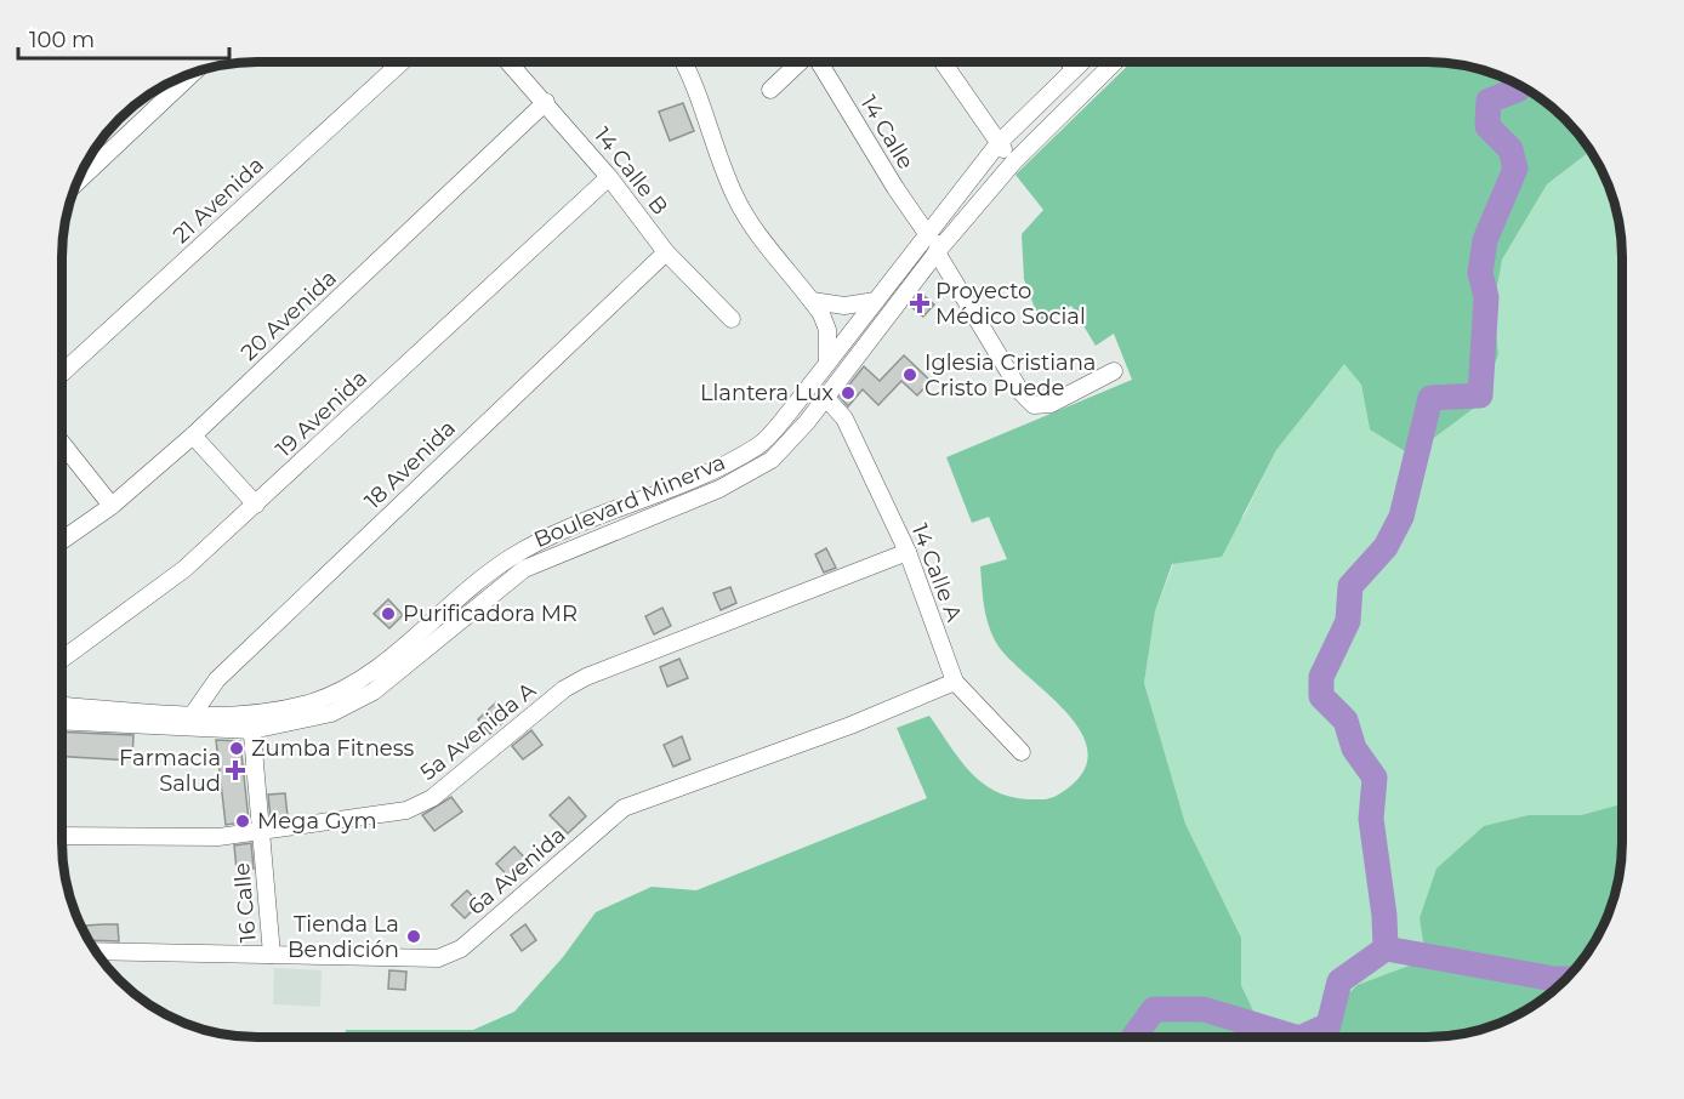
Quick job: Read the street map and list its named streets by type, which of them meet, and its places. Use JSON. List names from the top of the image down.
{
  "streets": {
    "street": [
      "14 Calle",
      "14 Calle B",
      "21 Avenida",
      "20 Avenida",
      "19 Avenida",
      "18 Avenida",
      "Boulevard Minerva",
      "14 Calle A",
      "5a Avenida A",
      "6a Avenida",
      "16 Calle"
    ]
  },
  "crossings": [
    ["14 Calle", "Boulevard Minerva"],
    ["14 Calle B", "20 Avenida"],
    ["14 Calle B", "19 Avenida"],
    ["14 Calle B", "18 Avenida"],
    ["18 Avenida", "Boulevard Minerva"],
    ["Boulevard Minerva", "14 Calle A"],
    ["Boulevard Minerva", "16 Calle"],
    ["14 Calle A", "5a Avenida A"],
    ["14 Calle A", "6a Avenida"],
    ["5a Avenida A", "16 Calle"],
    ["6a Avenida", "16 Calle"]
  ],
  "places": {
    "health": ["Proyecto Médico Social", "Farmacia Salud"],
    "other": [
      "Iglesia Cristiana Cristo Puede",
      "Llantera Lux",
      "Purificadora MR",
      "Zumba Fitness",
      "Mega Gym",
      "Tienda La Bendición"
    ]
  },
  "scale_bar": "100 m"
}
